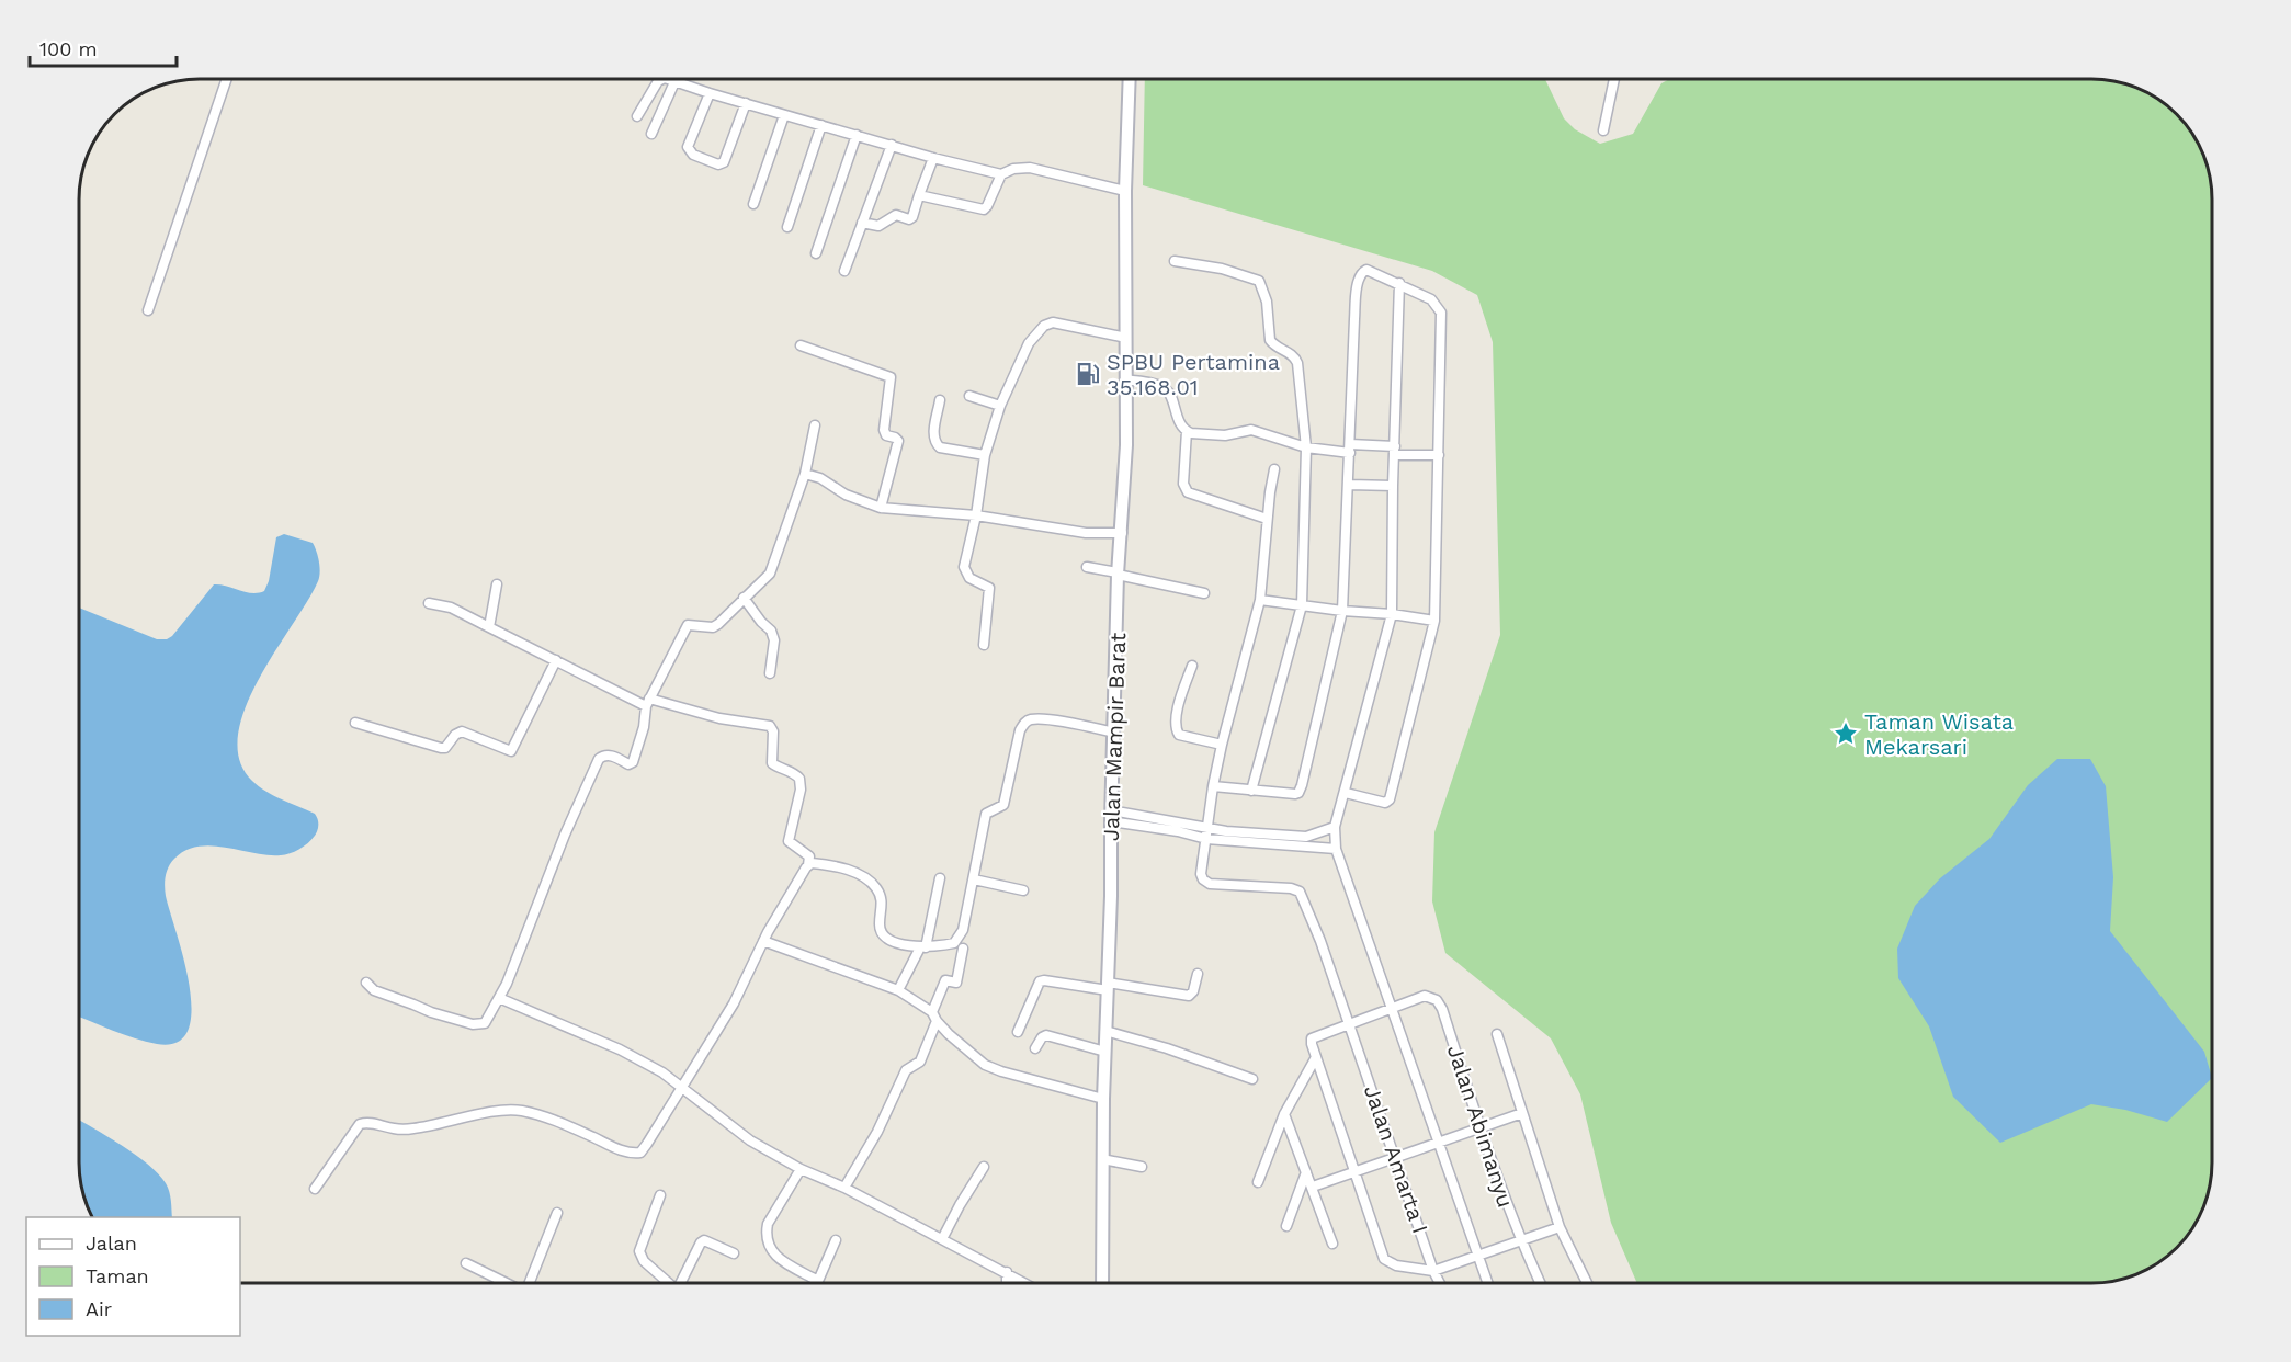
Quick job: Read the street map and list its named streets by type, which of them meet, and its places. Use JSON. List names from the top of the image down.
{
  "streets": {
    "street": ["Jalan Mampir Barat", "Jalan Abimanyu", "Jalan Amarta I"]
  },
  "places": {
    "fuel station": ["SPBU Pertamina 35.168.01"],
    "place": ["Taman Wisata Mekarsari"]
  },
  "legend": ["Jalan", "Taman", "Air"],
  "scale_bar": "100 m"
}
